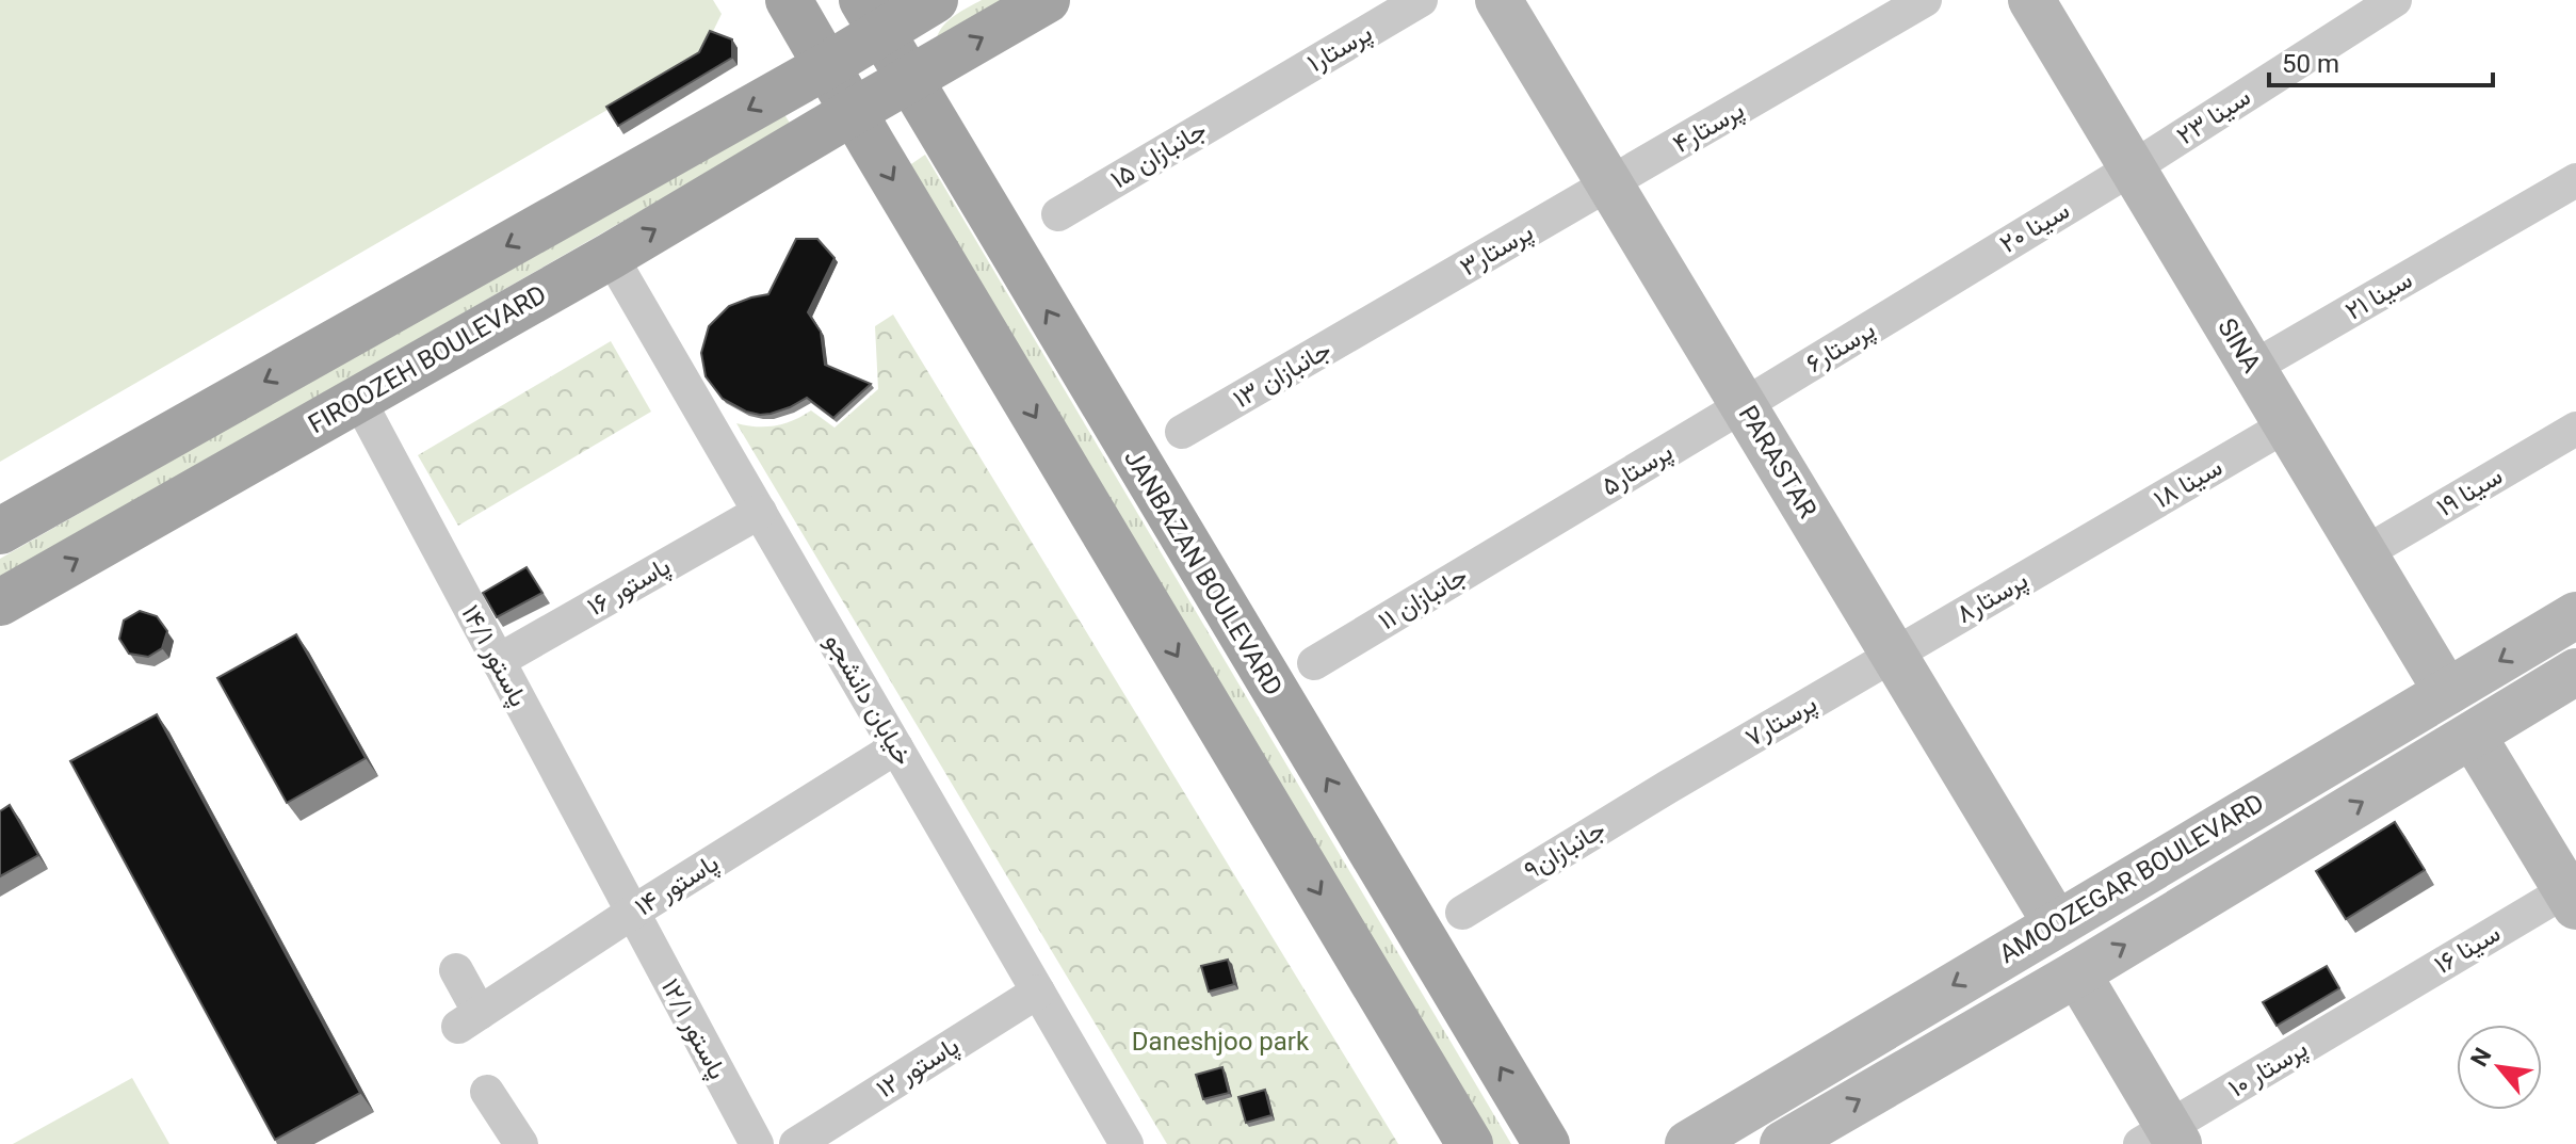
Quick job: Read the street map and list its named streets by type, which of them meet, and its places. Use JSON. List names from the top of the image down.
{
  "streets": {
    "main road": ["FIROOZEH BOULEVARD", "JANBAZAN BOULEVARD"],
    "street": [
      "پرستار۱",
      "سینا ۲۳",
      "پرستار۴",
      "جانبازان ۱۵",
      "سینا ۲۰",
      "پرستار۳",
      "سینا ۲۱",
      "SINA",
      "پرستار۶",
      "جانبازان ۱۳",
      "PARASTAR",
      "پرستار۵",
      "سینا ۱۸",
      "سینا ۱۹",
      "پاستور ۱۶",
      "پرستار۸",
      "جانبازان ۱۱",
      "پاستور ۱۴/۱",
      "خیابان دانشجو",
      "پرستار۷",
      "جانبازان۹",
      "AMOOZEGAR BOULEVARD",
      "پاستور ۱۴",
      "سینا ۱۶",
      "پاستور ۱۲/۱",
      "پاستور ۱۲",
      "پرستار ۱۰"
    ]
  },
  "crossings": [
    ["پرستار۱", "جانبازان ۱۵"],
    ["سینا ۲۳", "سینا ۲۰"],
    ["سینا ۲۳", "SINA"],
    ["پرستار۴", "پرستار۳"],
    ["پرستار۴", "PARASTAR"],
    ["سینا ۲۰", "SINA"],
    ["سینا ۲۰", "پرستار۶"],
    ["پرستار۳", "جانبازان ۱۳"],
    ["پرستار۳", "PARASTAR"],
    ["سینا ۲۱", "SINA"],
    ["SINA", "سینا ۱۸"],
    ["SINA", "سینا ۱۹"],
    ["SINA", "AMOOZEGAR BOULEVARD"],
    ["پرستار۶", "PARASTAR"],
    ["پرستار۶", "پرستار۵"],
    ["FIROOZEH BOULEVARD", "JANBAZAN BOULEVARD"],
    ["FIROOZEH BOULEVARD", "پاستور ۱۴/۱"],
    ["FIROOZEH BOULEVARD", "خیابان دانشجو"],
    ["PARASTAR", "پرستار۵"],
    ["PARASTAR", "پرستار۸"],
    ["PARASTAR", "پرستار۷"],
    ["PARASTAR", "AMOOZEGAR BOULEVARD"],
    ["پرستار۵", "جانبازان ۱۱"],
    ["سینا ۱۸", "پرستار۸"],
    ["پاستور ۱۶", "پاستور ۱۴/۱"],
    ["پاستور ۱۶", "خیابان دانشجو"],
    ["پرستار۸", "پرستار۷"],
    ["پاستور ۱۴/۱", "پاستور ۱۴"],
    ["پاستور ۱۴/۱", "پاستور ۱۲/۱"],
    ["خیابان دانشجو", "پاستور ۱۴"],
    ["خیابان دانشجو", "پاستور ۱۲"],
    ["پرستار۷", "جانبازان۹"],
    ["پاستور ۱۴", "پاستور ۱۲/۱"],
    ["سینا ۱۶", "پرستار ۱۰"]
  ],
  "parks": ["Daneshjoo park"],
  "scale_bar": "50 m",
  "north": "top left"
}
